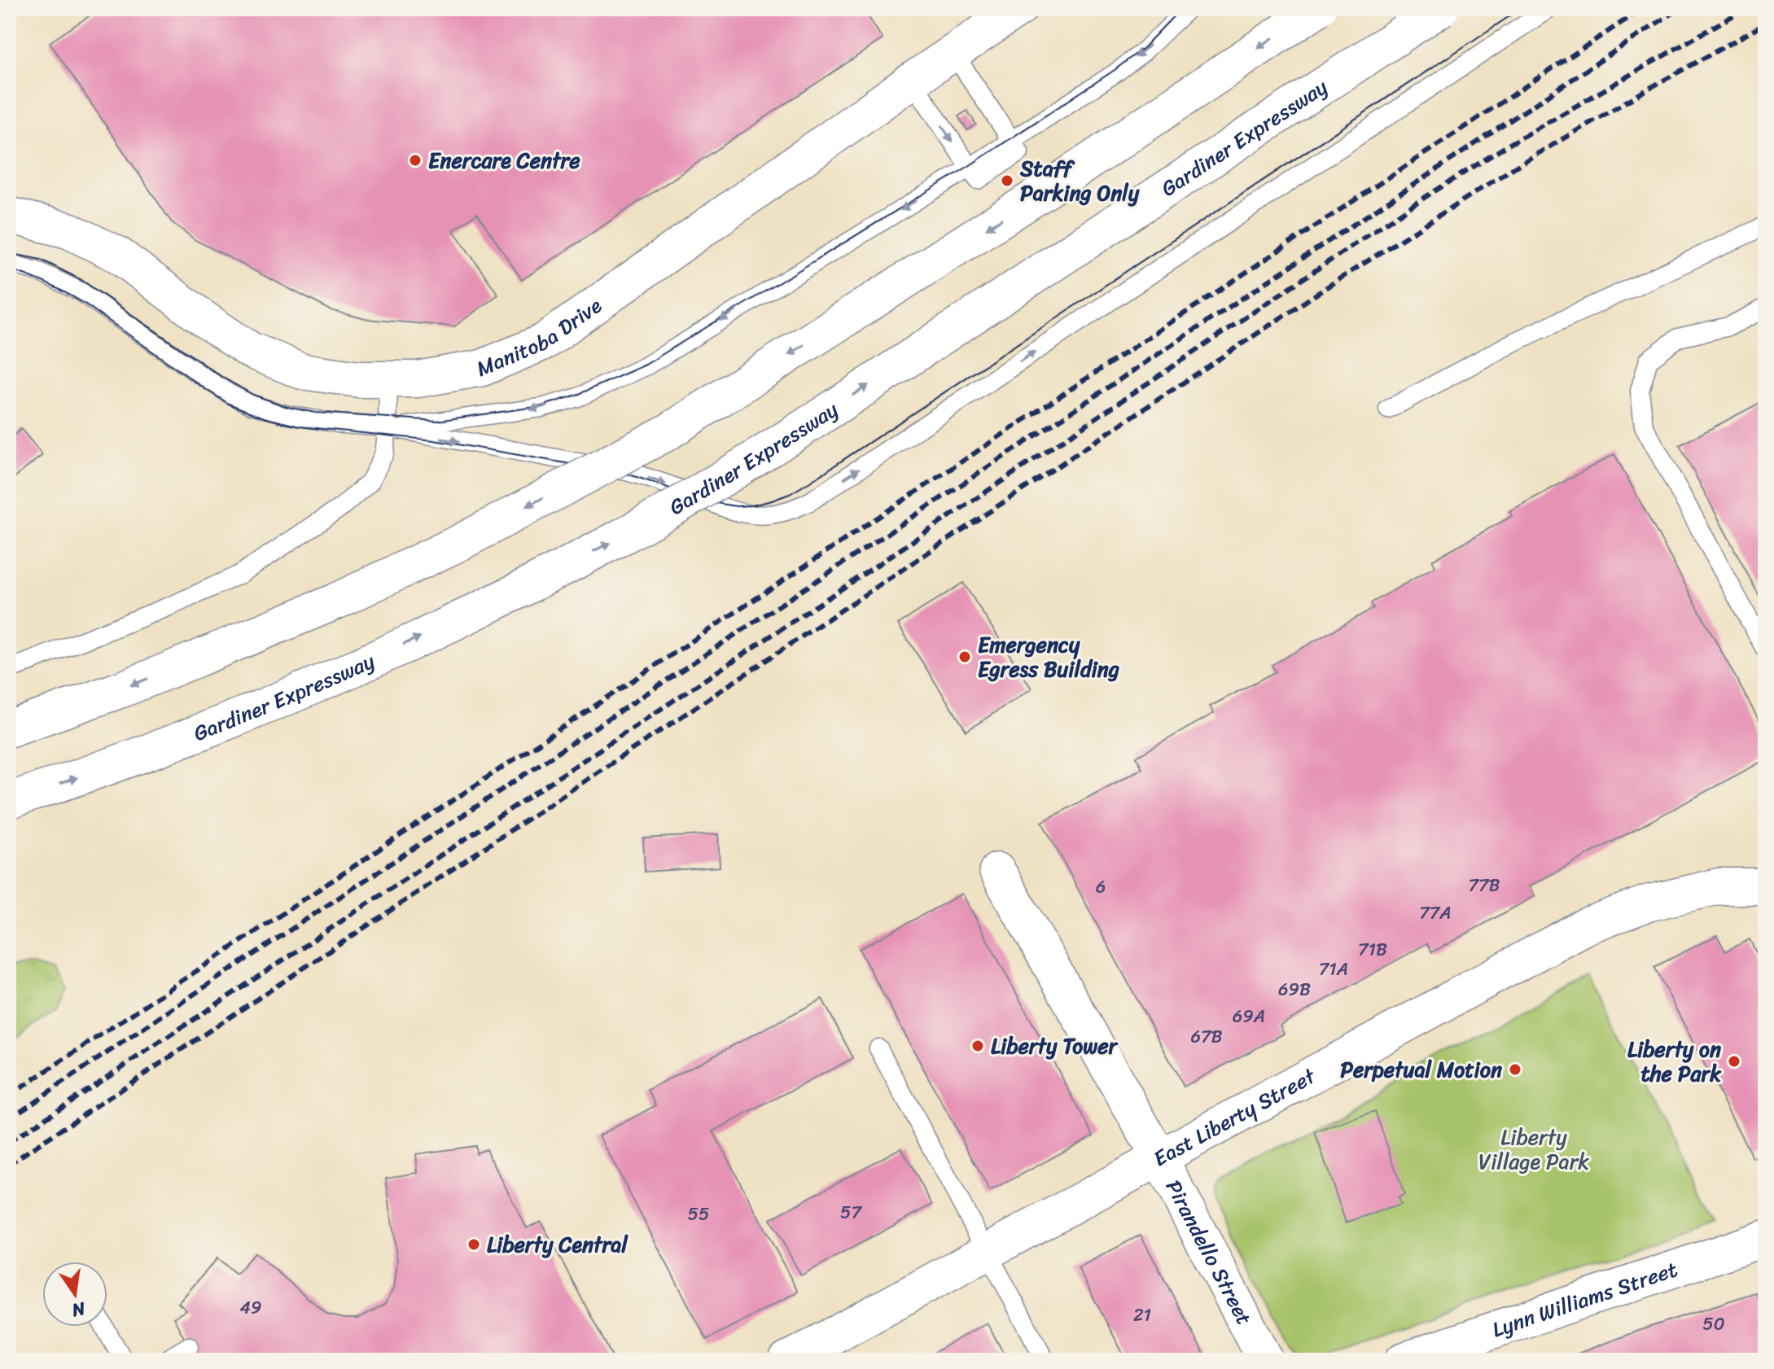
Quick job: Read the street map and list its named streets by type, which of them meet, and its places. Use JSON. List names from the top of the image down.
{
  "streets": {
    "main road": [
      "Gardiner Expressway",
      "Manitoba Drive",
      "East Liberty Street",
      "Pirandello Street",
      "Lynn Williams Street"
    ]
  },
  "crossings": [
    ["East Liberty Street", "Pirandello Street"]
  ],
  "parks": ["Liberty Village Park"],
  "places": [
    "Enercare Centre",
    "Staff Parking Only",
    "Emergency Egress Building",
    "Liberty Tower",
    "Liberty on the Park",
    "Perpetual Motion",
    "Liberty Central"
  ],
  "house_numbers": [
    "77B",
    "6",
    "77A",
    "71B",
    "71A",
    "69B",
    "69A",
    "67B",
    "57",
    "55",
    "49",
    "21",
    "50"
  ],
  "north": "bottom"
}
